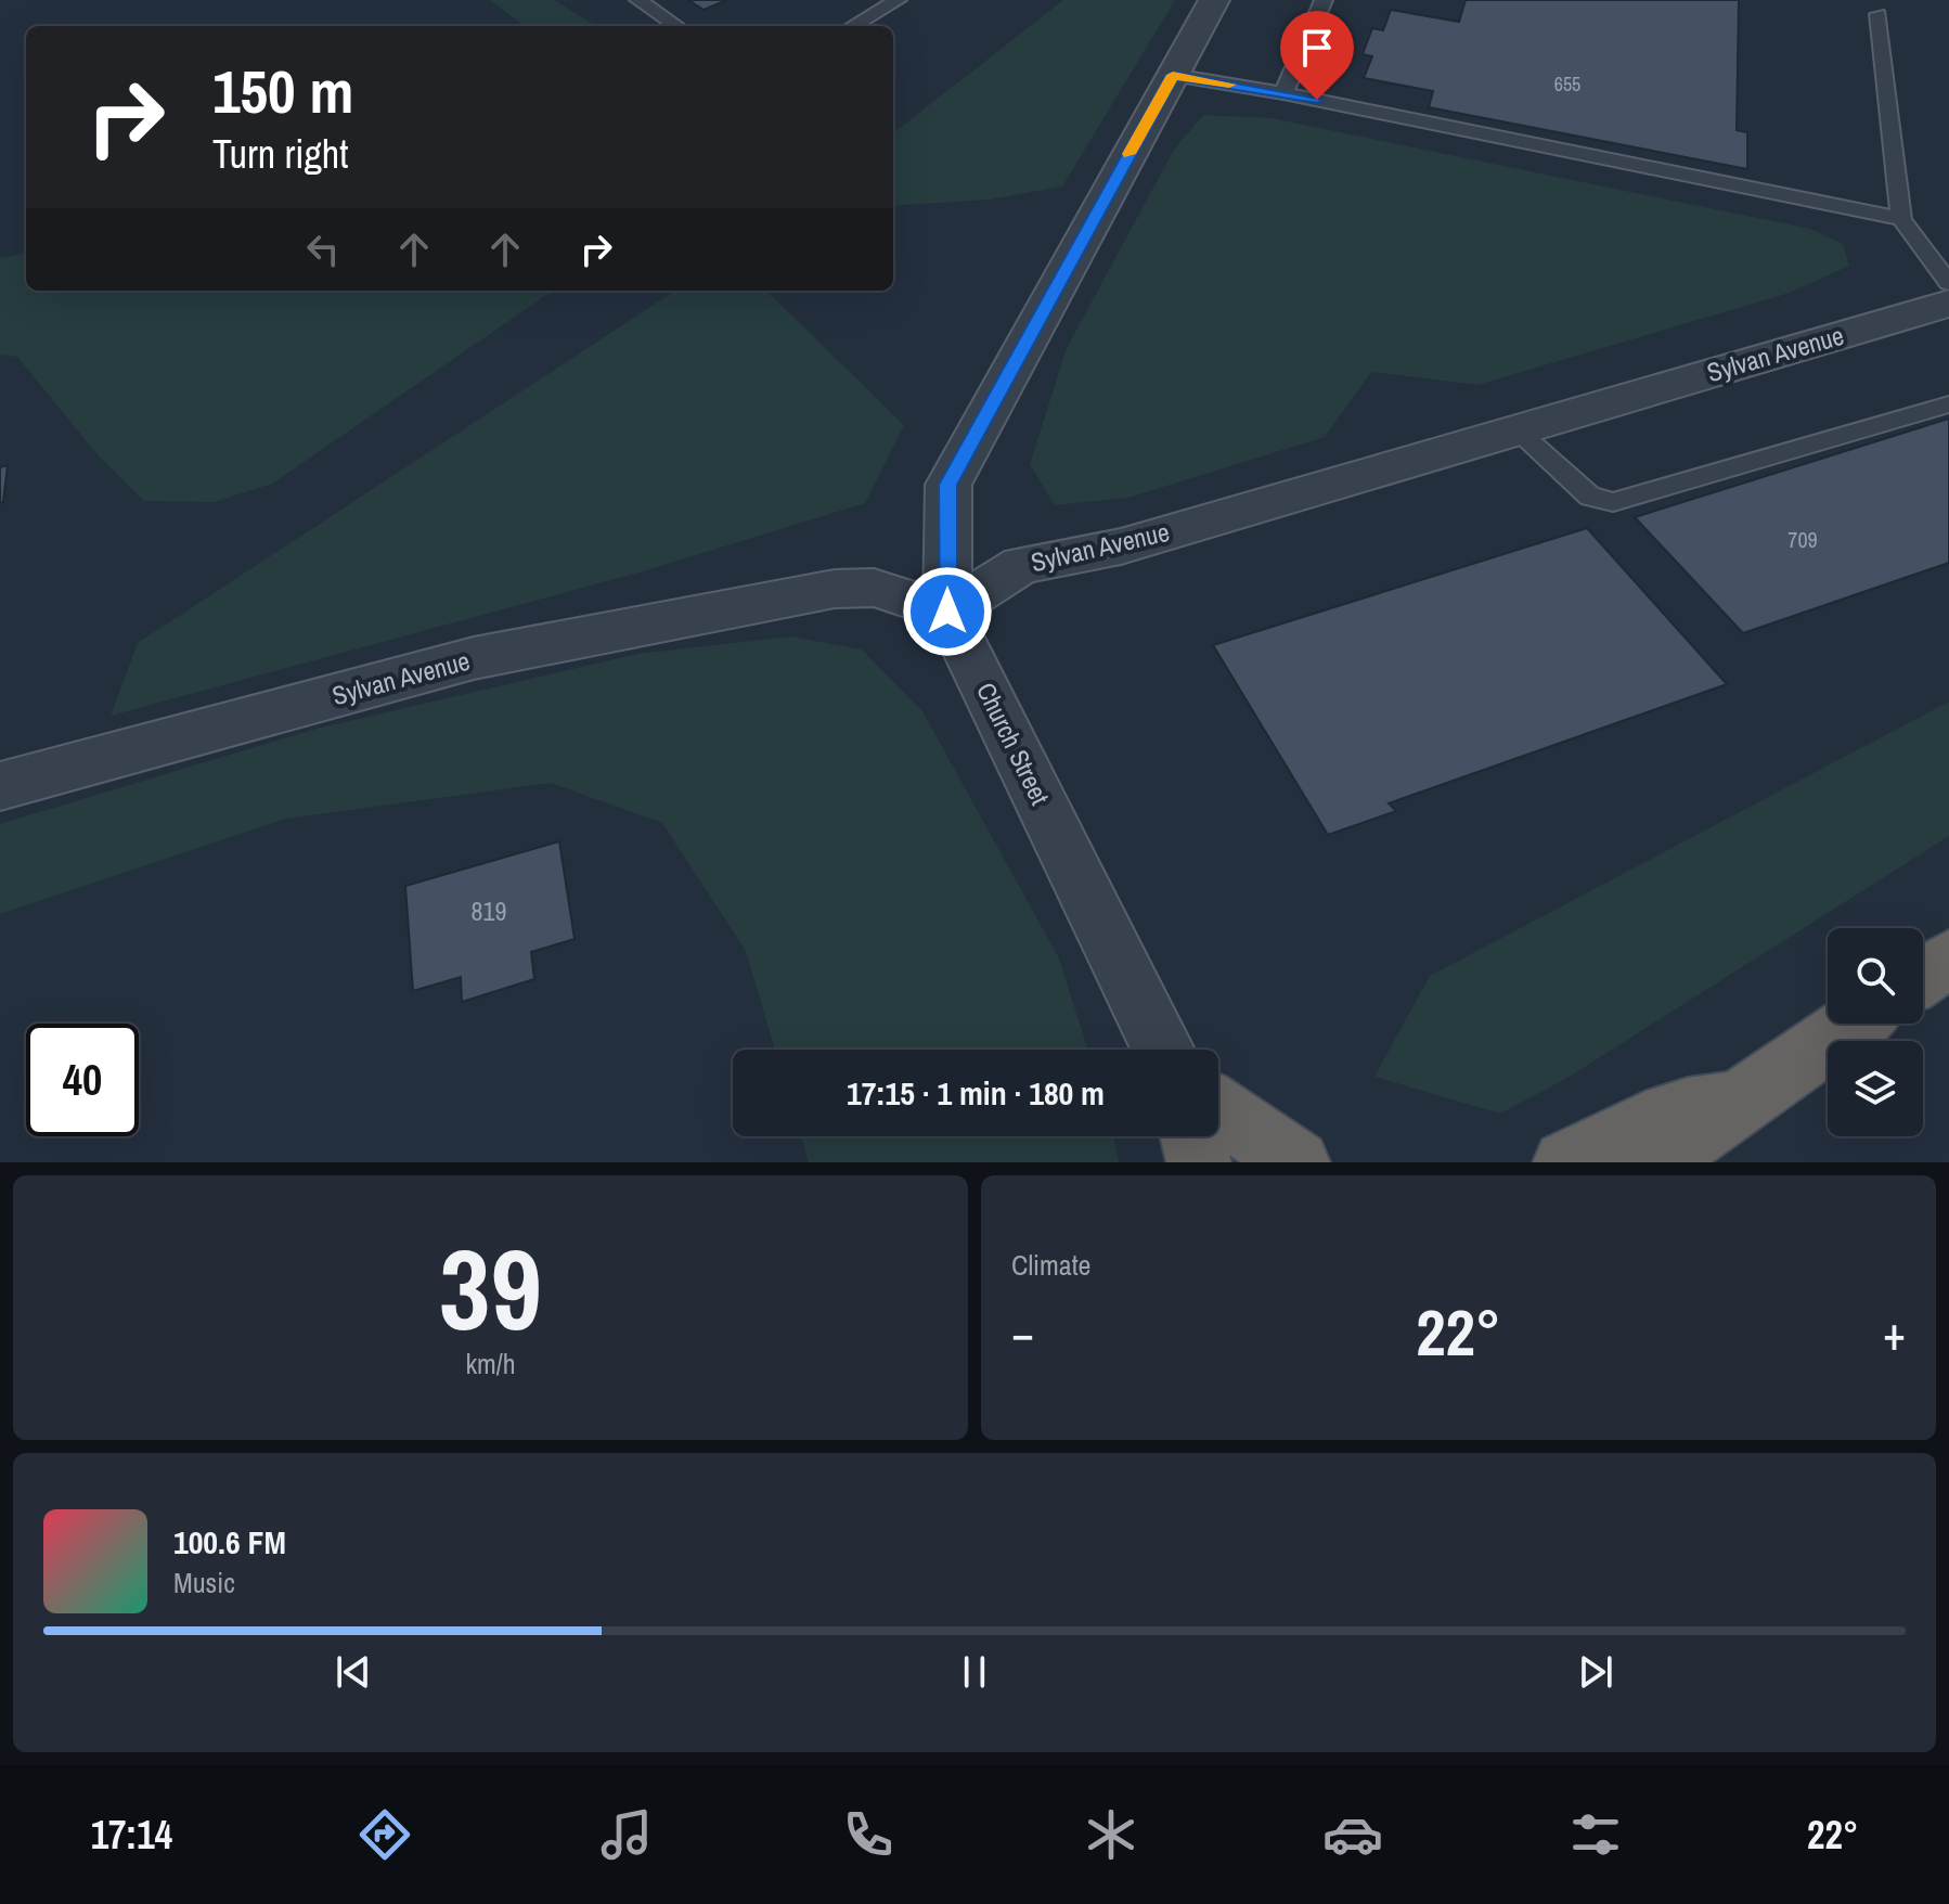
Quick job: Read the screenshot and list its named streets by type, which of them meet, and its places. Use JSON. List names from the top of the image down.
{
  "streets": {
    "street": ["Sylvan Avenue", "Church Street"]
  },
  "crossings": [
    ["Sylvan Avenue", "Church Street"]
  ],
  "house_numbers": ["655", "709", "819"],
  "page": {
    "turn": ["150 m", "Turn right"],
    "limit": "40",
    "trip": "17:15 · 1 min · 180 m",
    "tile": [
      ["39", "km/h"],
      "Climate"
    ],
    "heat": ["−", "22°", "+"],
    "song": ["100.6 FM", "Music"],
    "tabs": ["17:14", "22°"]
  }
}
